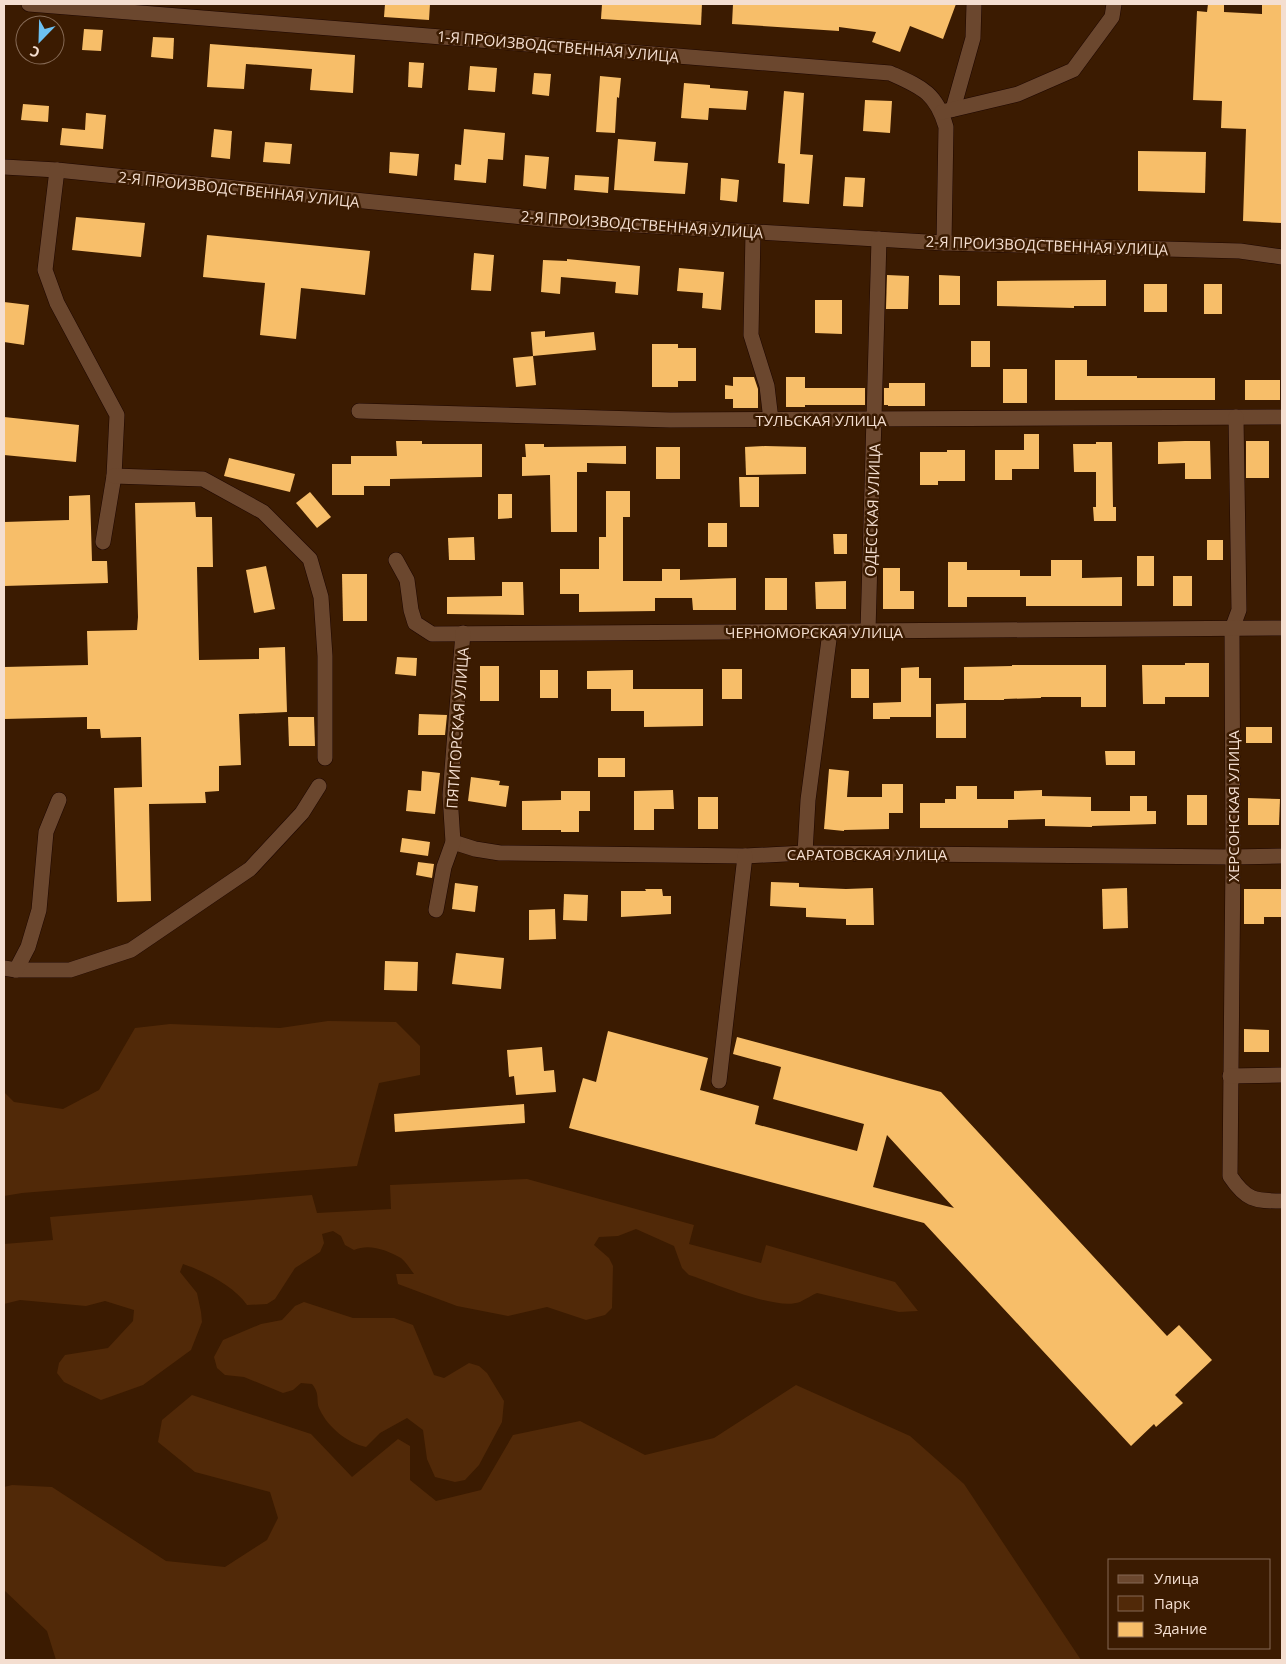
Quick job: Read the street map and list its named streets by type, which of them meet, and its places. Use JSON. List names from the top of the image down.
{
  "streets": {
    "street": [
      "1-Я ПРОИЗВОДСТВЕННАЯ УЛИЦА",
      "2-Я ПРОИЗВОДСТВЕННАЯ УЛИЦА",
      "ТУЛЬСКАЯ УЛИЦА",
      "ОДЕССКАЯ УЛИЦА",
      "ЧЕРНОМОРСКАЯ УЛИЦА",
      "ПЯТИГОРСКАЯ УЛИЦА",
      "ХЕРСОНСКАЯ УЛИЦА",
      "САРАТОВСКАЯ УЛИЦА"
    ]
  },
  "crossings": [
    ["1-Я ПРОИЗВОДСТВЕННАЯ УЛИЦА", "2-Я ПРОИЗВОДСТВЕННАЯ УЛИЦА"],
    ["2-Я ПРОИЗВОДСТВЕННАЯ УЛИЦА", "ОДЕССКАЯ УЛИЦА"],
    ["ТУЛЬСКАЯ УЛИЦА", "ОДЕССКАЯ УЛИЦА"],
    ["ТУЛЬСКАЯ УЛИЦА", "ХЕРСОНСКАЯ УЛИЦА"],
    ["ОДЕССКАЯ УЛИЦА", "ЧЕРНОМОРСКАЯ УЛИЦА"],
    ["ЧЕРНОМОРСКАЯ УЛИЦА", "ПЯТИГОРСКАЯ УЛИЦА"],
    ["ЧЕРНОМОРСКАЯ УЛИЦА", "ХЕРСОНСКАЯ УЛИЦА"],
    ["ПЯТИГОРСКАЯ УЛИЦА", "САРАТОВСКАЯ УЛИЦА"],
    ["ХЕРСОНСКАЯ УЛИЦА", "САРАТОВСКАЯ УЛИЦА"]
  ],
  "legend": ["Улица", "Парк", "Здание"],
  "north": "bottom left"
}
